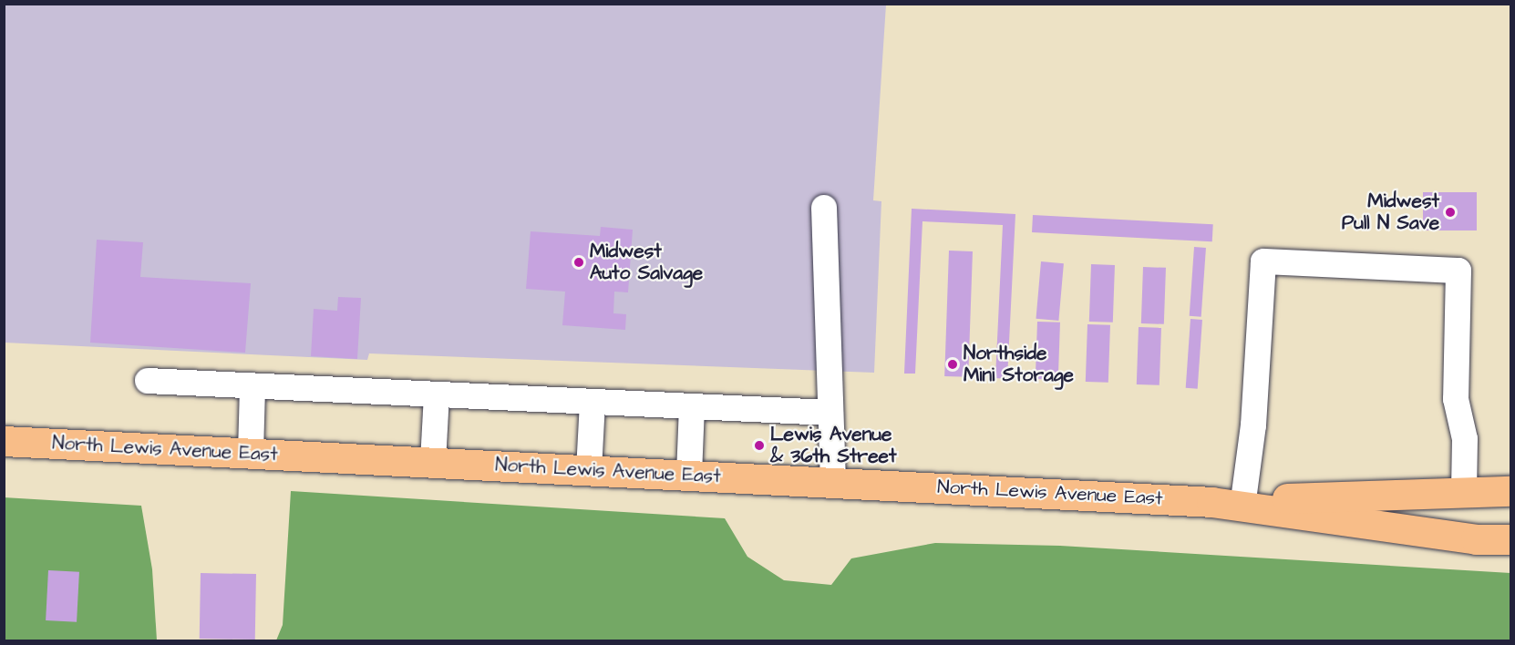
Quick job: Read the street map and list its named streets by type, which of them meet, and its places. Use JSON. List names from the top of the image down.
{
  "streets": {
    "main road": ["North Lewis Avenue East"]
  },
  "places": [
    "Midwest Pull N Save",
    "Midwest Auto Salvage",
    "Northside Mini Storage",
    "Lewis Avenue & 36th Street"
  ]
}
